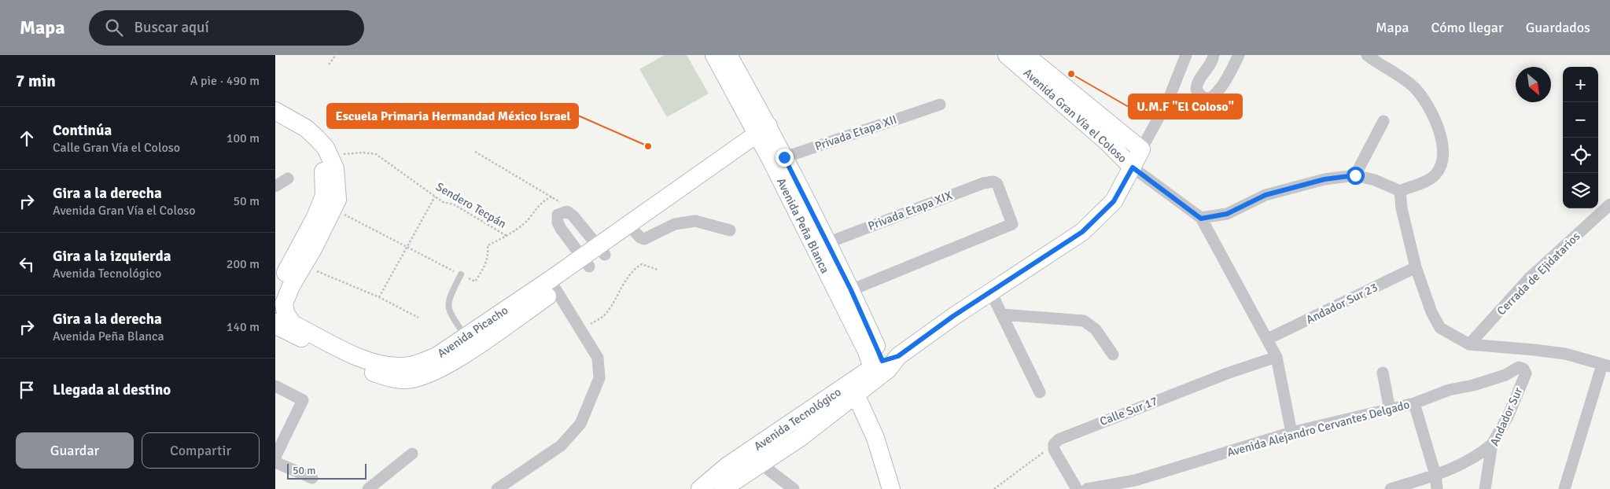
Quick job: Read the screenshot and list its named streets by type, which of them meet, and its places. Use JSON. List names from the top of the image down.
{
  "streets": {
    "main road": [
      "Avenida Gran Vía el Coloso",
      "Avenida Peña Blanca",
      "Avenida Picacho",
      "Avenida Tecnológico"
    ],
    "street": [
      "Privada Etapa XII",
      "Privada Etapa XIX",
      "Cerrada de Ejidatarios",
      "Andador Sur 23",
      "Calle Sur 17",
      "Andador Sur",
      "Avenida Alejandro Cervantes Delgado"
    ],
    "path": ["Sendero Tecpán"]
  },
  "crossings": [
    ["Avenida Gran Vía el Coloso", "Andador Sur 23"],
    ["Avenida Gran Vía el Coloso", "Calle Sur 17"],
    ["Avenida Gran Vía el Coloso", "Avenida Tecnológico"],
    ["Avenida Gran Vía el Coloso", "Avenida Alejandro Cervantes Delgado"],
    ["Privada Etapa XII", "Avenida Peña Blanca"],
    ["Sendero Tecpán", "Avenida Picacho"],
    ["Privada Etapa XIX", "Avenida Peña Blanca"],
    ["Avenida Peña Blanca", "Avenida Picacho"],
    ["Avenida Peña Blanca", "Avenida Tecnológico"],
    ["Andador Sur", "Avenida Alejandro Cervantes Delgado"]
  ],
  "places": ["U.M.F \"El Coloso\"", "Escuela Primaria Hermandad México Israel"],
  "scale_bar": "50 m",
  "north": "bottom right",
  "page": {
    "header": "Mapa",
    "search": "Buscar aquí",
    "nav": ["Mapa", "Cómo llegar", "Guardados"],
    "heading": ["7 min", "A pie · 490 m"],
    "map_buttons": ["+", "−"],
    "list": [
      ["Continúa", "Calle Gran Vía el Coloso", "100 m"],
      ["Gira a la derecha", "Avenida Gran Vía el Coloso", "50 m"],
      ["Gira a la izquierda", "Avenida Tecnológico", "200 m"],
      ["Gira a la derecha", "Avenida Peña Blanca", "140 m"],
      "Llegada al destino"
    ],
    "buttons": ["Guardar", "Compartir"],
    "scale": "50 m"
  }
}
